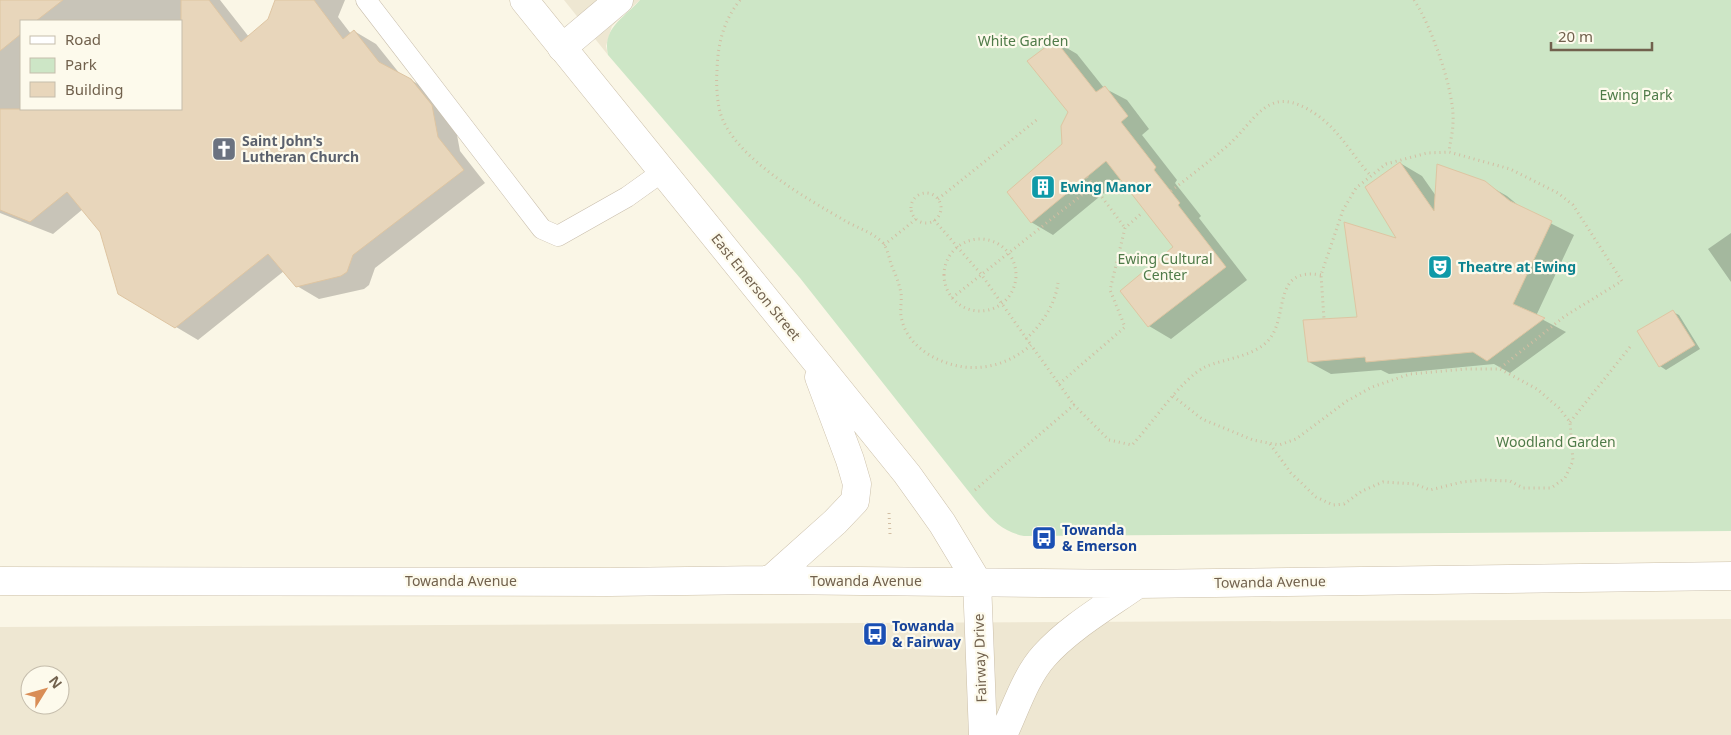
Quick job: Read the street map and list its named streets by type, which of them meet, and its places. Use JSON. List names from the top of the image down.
{
  "streets": {
    "main road": ["East Emerson Street", "Towanda Avenue", "Fairway Drive"]
  },
  "crossings": [
    ["East Emerson Street", "Towanda Avenue"],
    ["East Emerson Street", "Fairway Drive"],
    ["Towanda Avenue", "Fairway Drive"]
  ],
  "parks": [
    "White Garden",
    "Ewing Park",
    "Ewing Cultural Center",
    "Woodland Garden"
  ],
  "places": {
    "church": ["Saint John's Lutheran Church"],
    "building": ["Ewing Manor"],
    "theatre": ["Theatre at Ewing"],
    "bus stop": ["Towanda & Emerson", "Towanda & Fairway"]
  },
  "legend": ["Road", "Park", "Building"],
  "scale_bar": "20 m",
  "north": "top right"
}
